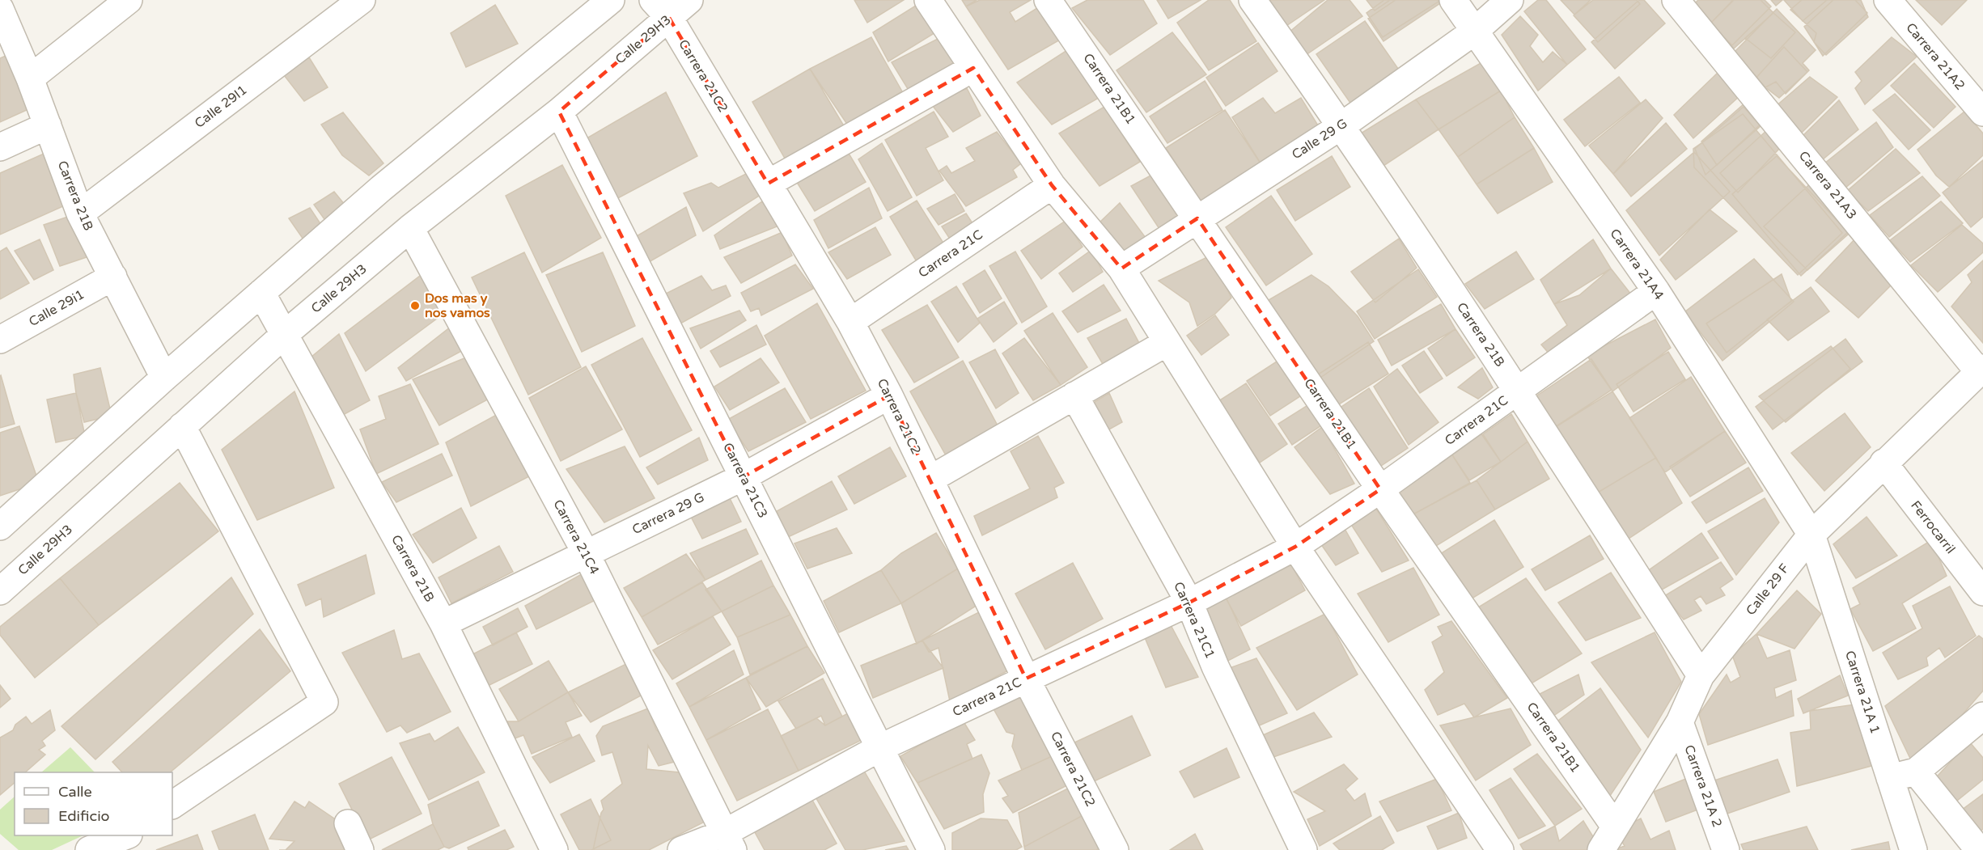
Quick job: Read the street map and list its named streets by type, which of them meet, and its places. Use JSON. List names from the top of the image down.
{
  "streets": {
    "street": [
      "Calle 29H3",
      "Carrera 21A2",
      "Carrera 21C2",
      "Carrera 21B1",
      "Calle 29I1",
      "Calle 29 G",
      "Carrera 21A3",
      "Carrera 21B",
      "Carrera 21C",
      "Carrera 21A4",
      "Calle 29i1",
      "Carrera 21C3",
      "Carrera 29 G",
      "Ferrocarril",
      "Carrera 21C4",
      "Calle 29 F",
      "Carrera 21C1",
      "Carrera 21A 1",
      "Carrera 21A 2"
    ]
  },
  "crossings": [
    ["Calle 29H3", "Carrera 21C2"],
    ["Calle 29H3", "Carrera 21B"],
    ["Calle 29H3", "Carrera 21C3"],
    ["Calle 29H3", "Carrera 21C4"],
    ["Carrera 21C2", "Carrera 21C"],
    ["Carrera 21C2", "Carrera 29 G"],
    ["Carrera 21B1", "Calle 29 G"],
    ["Carrera 21B1", "Carrera 21C"],
    ["Carrera 21B1", "Calle 29 F"],
    ["Calle 29I1", "Carrera 21B"],
    ["Calle 29 G", "Carrera 21B"],
    ["Calle 29 G", "Carrera 21A4"],
    ["Carrera 21A3", "Calle 29 F"],
    ["Carrera 21B", "Carrera 21C"],
    ["Carrera 21B", "Calle 29i1"],
    ["Carrera 21B", "Carrera 29 G"],
    ["Carrera 21B", "Calle 29 F"],
    ["Carrera 21C", "Carrera 21A4"],
    ["Carrera 21C", "Carrera 21C3"],
    ["Carrera 21C", "Carrera 21C4"],
    ["Carrera 21C", "Carrera 21C1"],
    ["Carrera 21A4", "Calle 29 F"],
    ["Carrera 21A4", "Carrera 21A 1"],
    ["Carrera 21C3", "Carrera 29 G"],
    ["Carrera 29 G", "Carrera 21C4"],
    ["Ferrocarril", "Calle 29 F"],
    ["Calle 29 F", "Carrera 21A 1"],
    ["Calle 29 F", "Carrera 21A 2"]
  ],
  "places": ["Dos mas y nos vamos"],
  "legend": ["Calle", "Edificio"]
}
